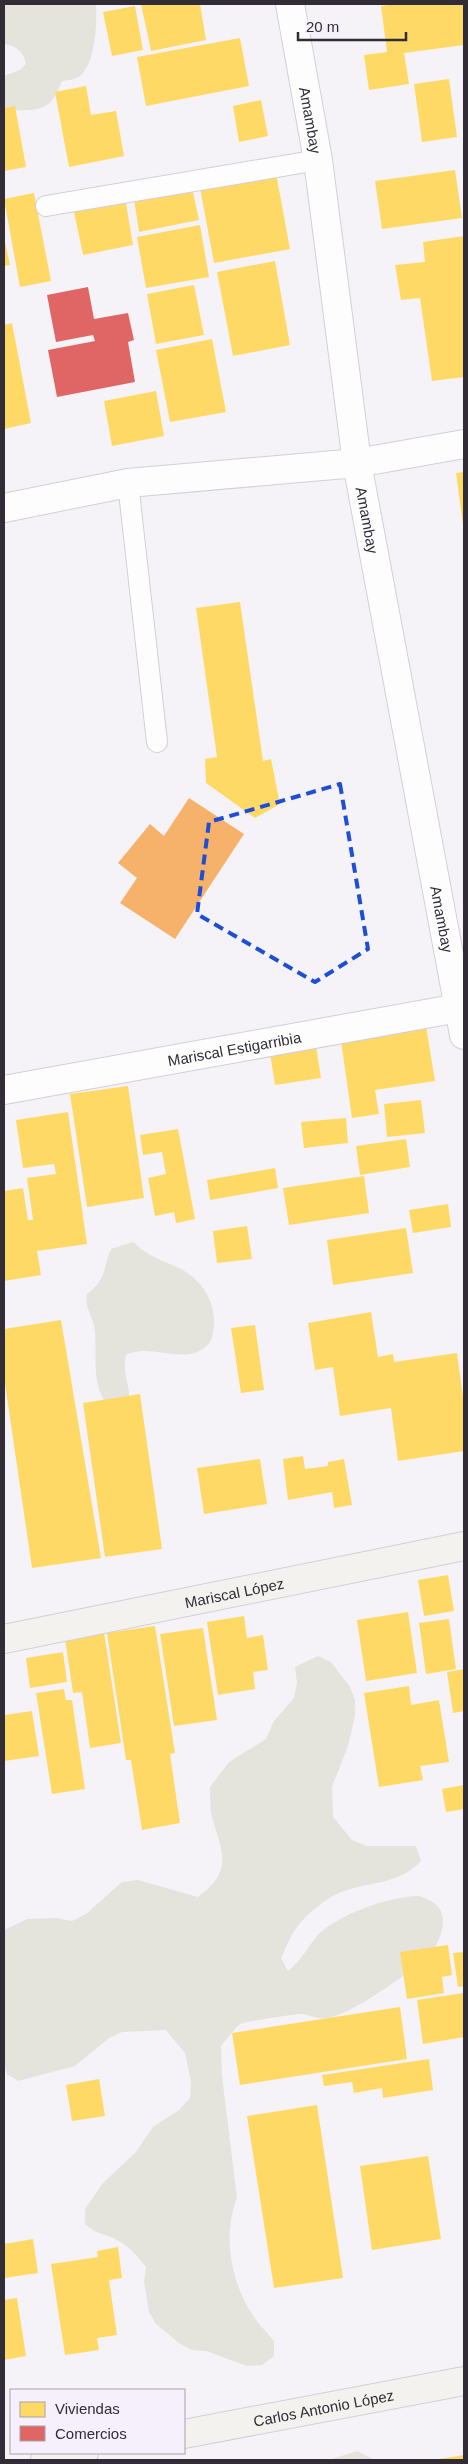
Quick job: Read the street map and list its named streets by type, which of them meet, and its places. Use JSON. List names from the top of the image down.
{
  "streets": {
    "main road": ["Mariscal López", "Carlos Antonio López"],
    "street": ["Amambay", "Mariscal Estigarribia"]
  },
  "crossings": [
    ["Amambay", "Mariscal Estigarribia"]
  ],
  "legend": ["Viviendas", "Comercios"],
  "scale_bar": "20 m"
}
